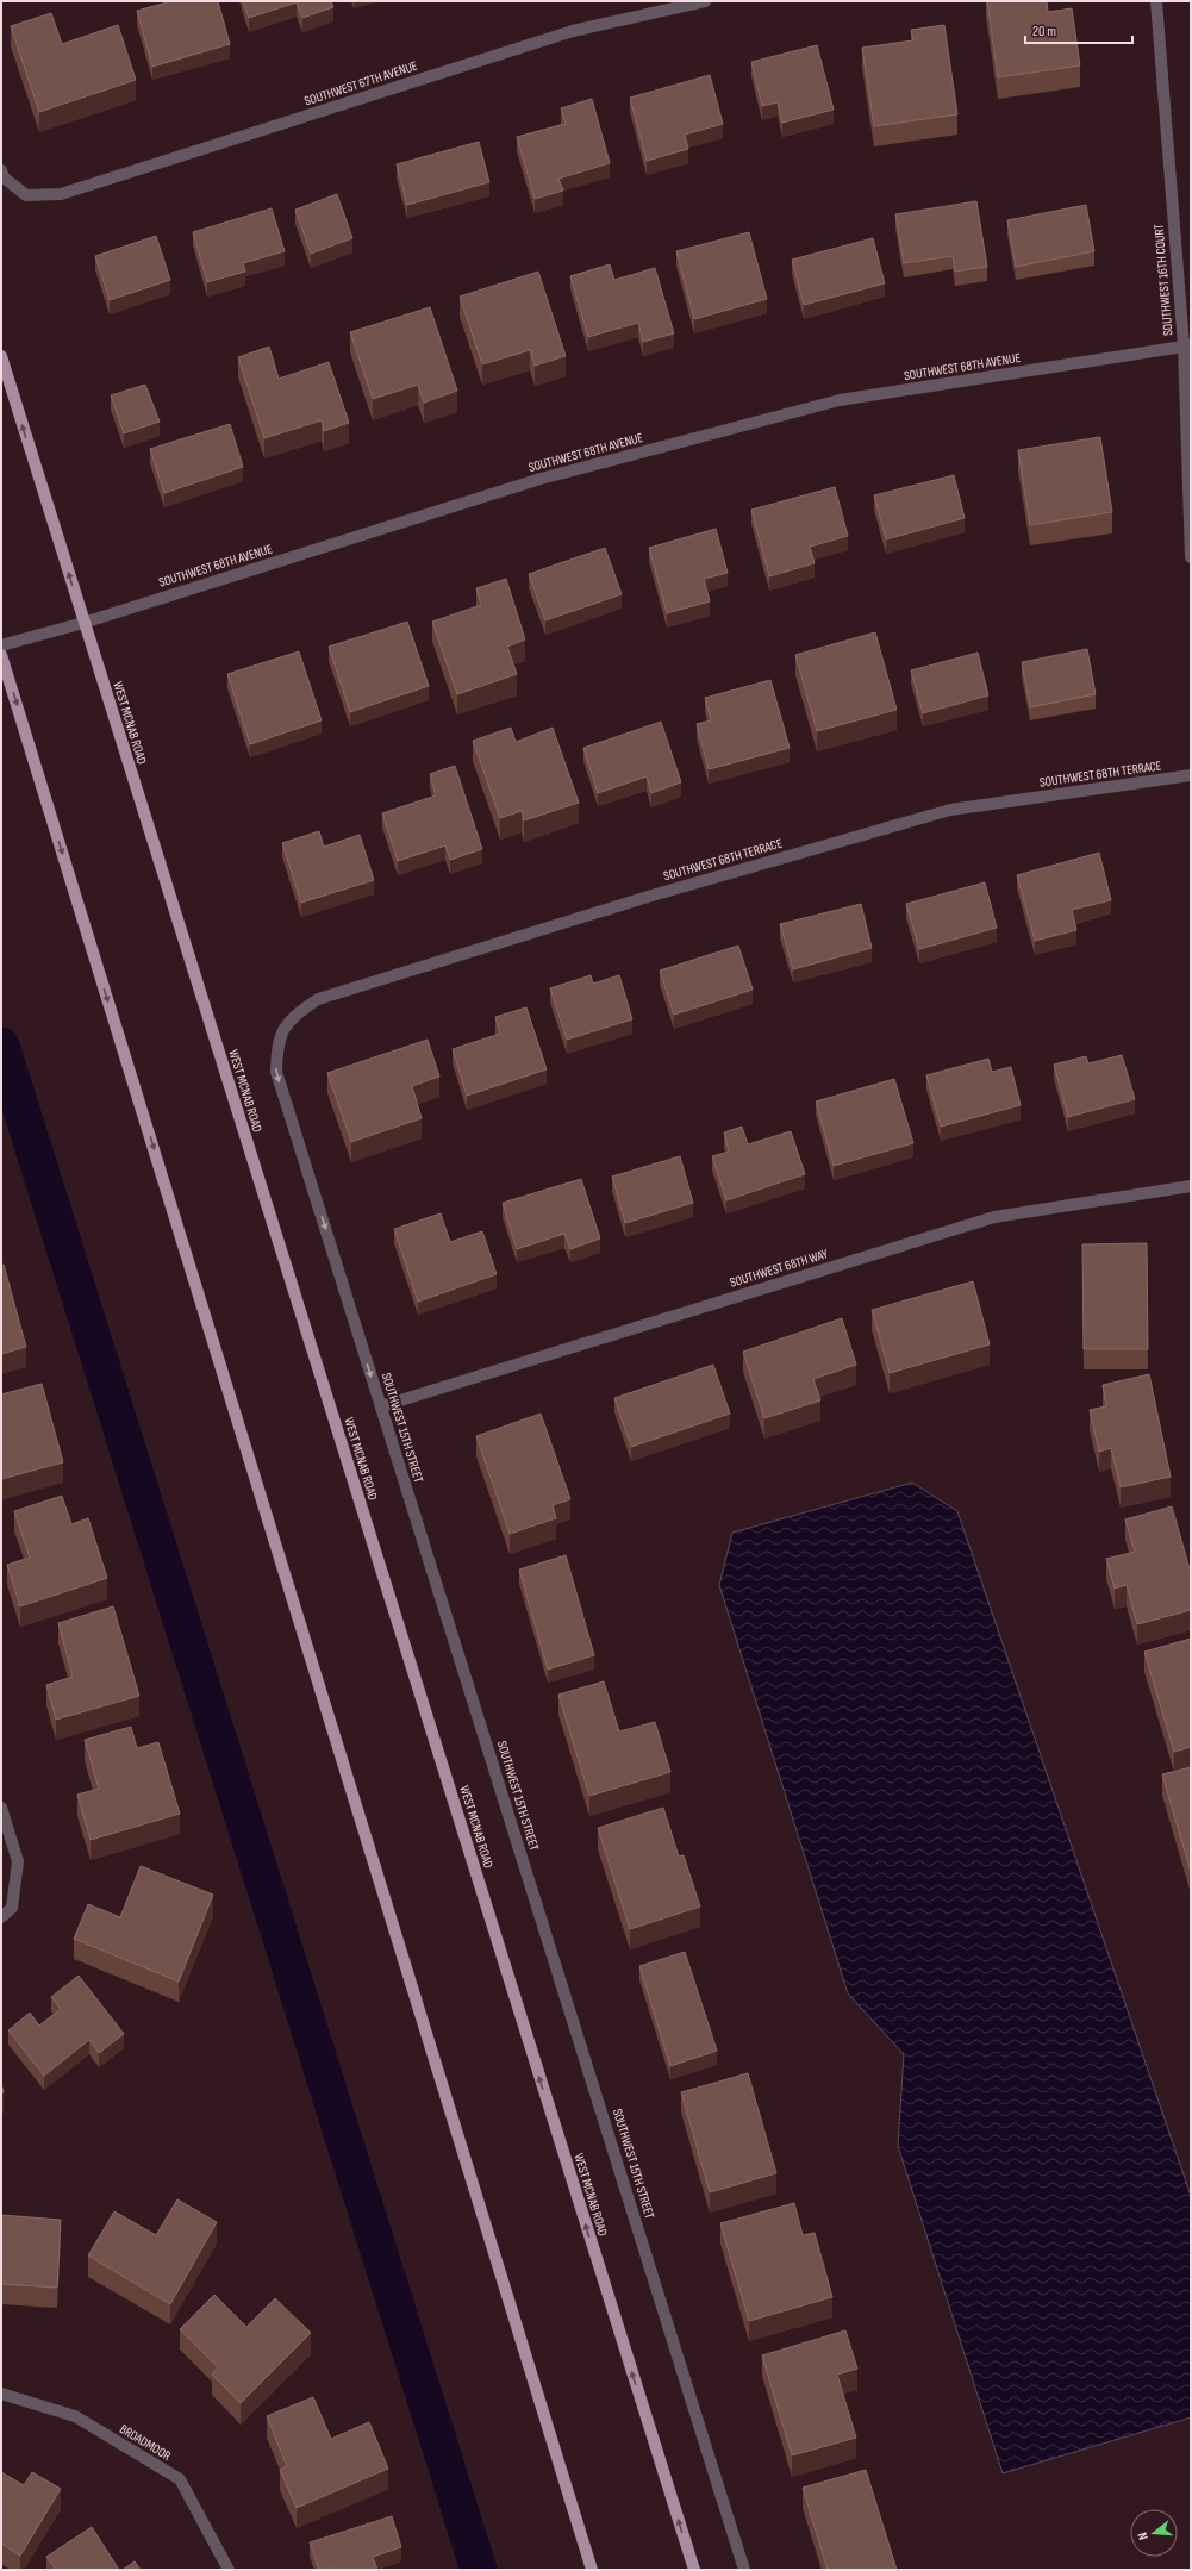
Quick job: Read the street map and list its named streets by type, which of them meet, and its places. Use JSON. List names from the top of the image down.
{
  "streets": {
    "main road": ["WEST MCNAB ROAD"],
    "street": [
      "SOUTHWEST 67TH AVENUE",
      "SOUTHWEST 16TH COURT",
      "SOUTHWEST 68TH AVENUE",
      "SOUTHWEST 68TH TERRACE",
      "SOUTHWEST 68TH WAY",
      "SOUTHWEST 15TH STREET",
      "BROADMOOR"
    ]
  },
  "crossings": [
    ["SOUTHWEST 16TH COURT", "SOUTHWEST 68TH AVENUE"],
    ["SOUTHWEST 68TH AVENUE", "WEST MCNAB ROAD"],
    ["SOUTHWEST 68TH TERRACE", "SOUTHWEST 15TH STREET"],
    ["SOUTHWEST 68TH WAY", "SOUTHWEST 15TH STREET"]
  ],
  "scale_bar": "20 m",
  "north": "left"
}
